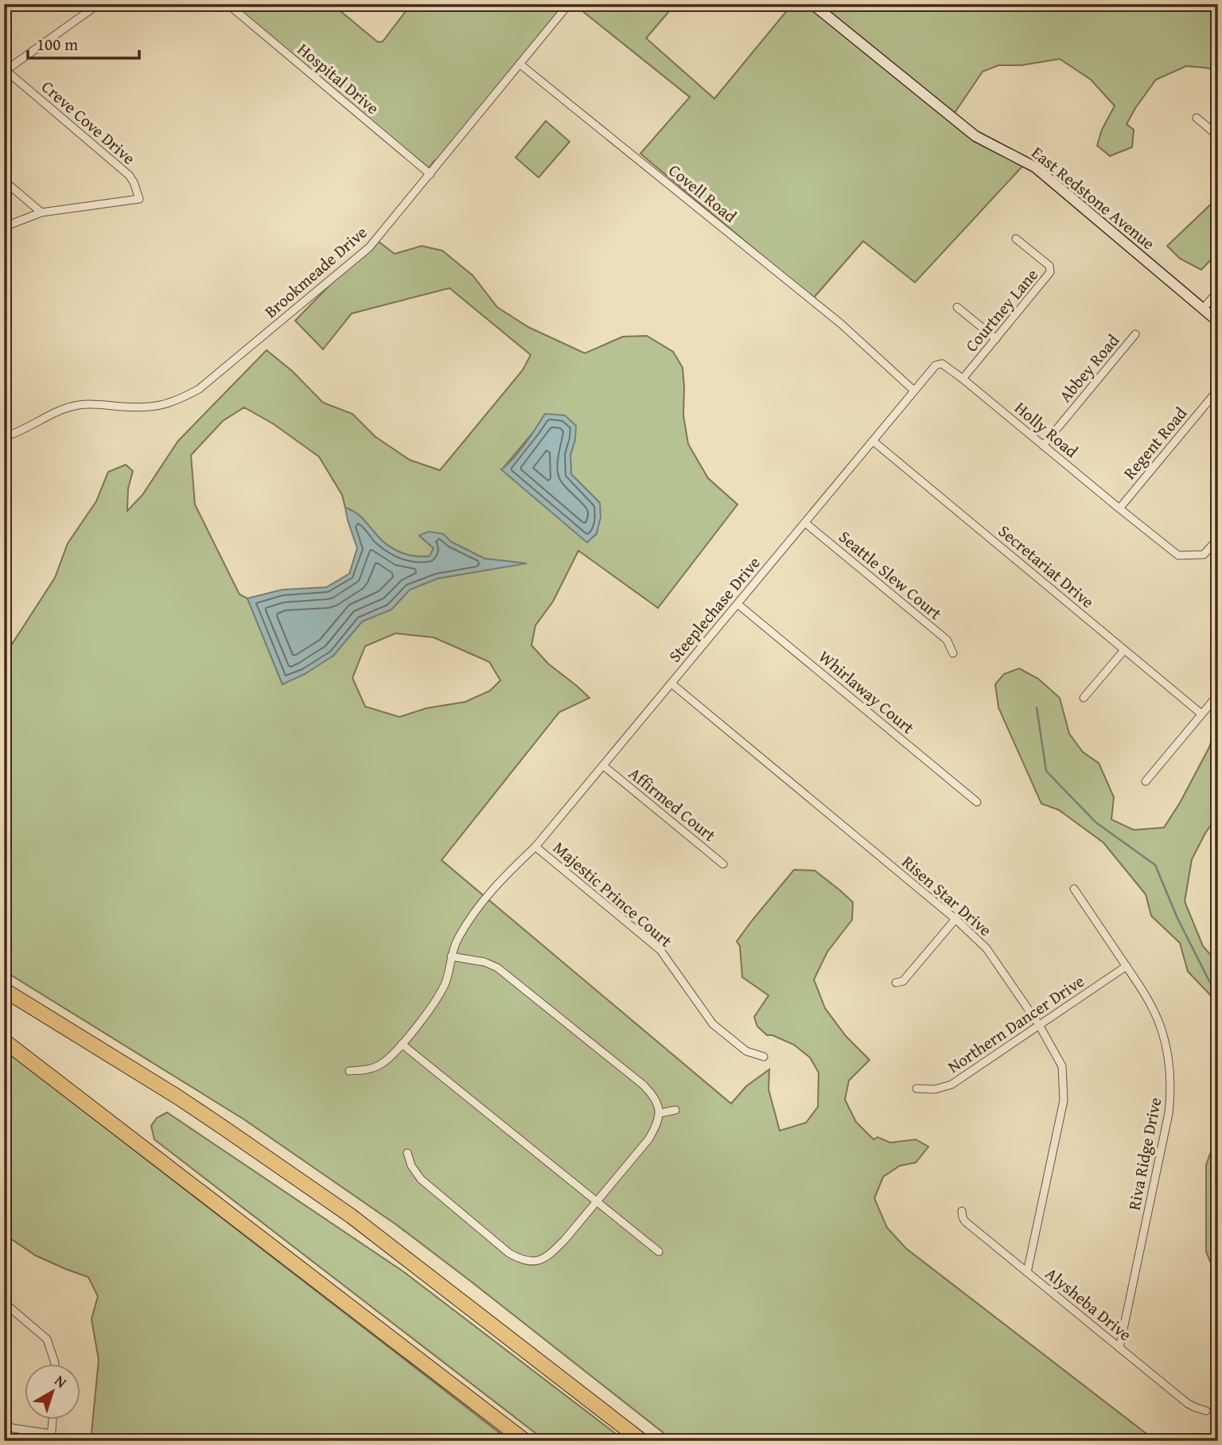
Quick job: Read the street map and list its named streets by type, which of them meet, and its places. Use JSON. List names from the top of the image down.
{
  "streets": {
    "street": [
      "Hospital Drive",
      "Creve Cove Drive",
      "Covell Road",
      "East Redstone Avenue",
      "Brookmeade Drive",
      "Courtney Lane",
      "Abbey Road",
      "Holly Road",
      "Regent Road",
      "Secretariat Drive",
      "Seattle Slew Court",
      "Steeplechase Drive",
      "Whirlaway Court",
      "Affirmed Court",
      "Majestic Prince Court",
      "Risen Star Drive",
      "Northern Dancer Drive",
      "Riva Ridge Drive",
      "Alysheba Drive"
    ]
  },
  "crossings": [
    ["Hospital Drive", "Brookmeade Drive"],
    ["Covell Road", "Brookmeade Drive"],
    ["Covell Road", "Holly Road"],
    ["Covell Road", "Steeplechase Drive"],
    ["Courtney Lane", "Holly Road"],
    ["Abbey Road", "Holly Road"],
    ["Holly Road", "Regent Road"],
    ["Holly Road", "Steeplechase Drive"],
    ["Secretariat Drive", "Steeplechase Drive"],
    ["Seattle Slew Court", "Steeplechase Drive"],
    ["Steeplechase Drive", "Whirlaway Court"],
    ["Steeplechase Drive", "Affirmed Court"],
    ["Steeplechase Drive", "Majestic Prince Court"],
    ["Steeplechase Drive", "Risen Star Drive"],
    ["Risen Star Drive", "Northern Dancer Drive"],
    ["Risen Star Drive", "Alysheba Drive"],
    ["Northern Dancer Drive", "Riva Ridge Drive"],
    ["Riva Ridge Drive", "Alysheba Drive"]
  ],
  "scale_bar": "100 m",
  "north": "top right"
}
